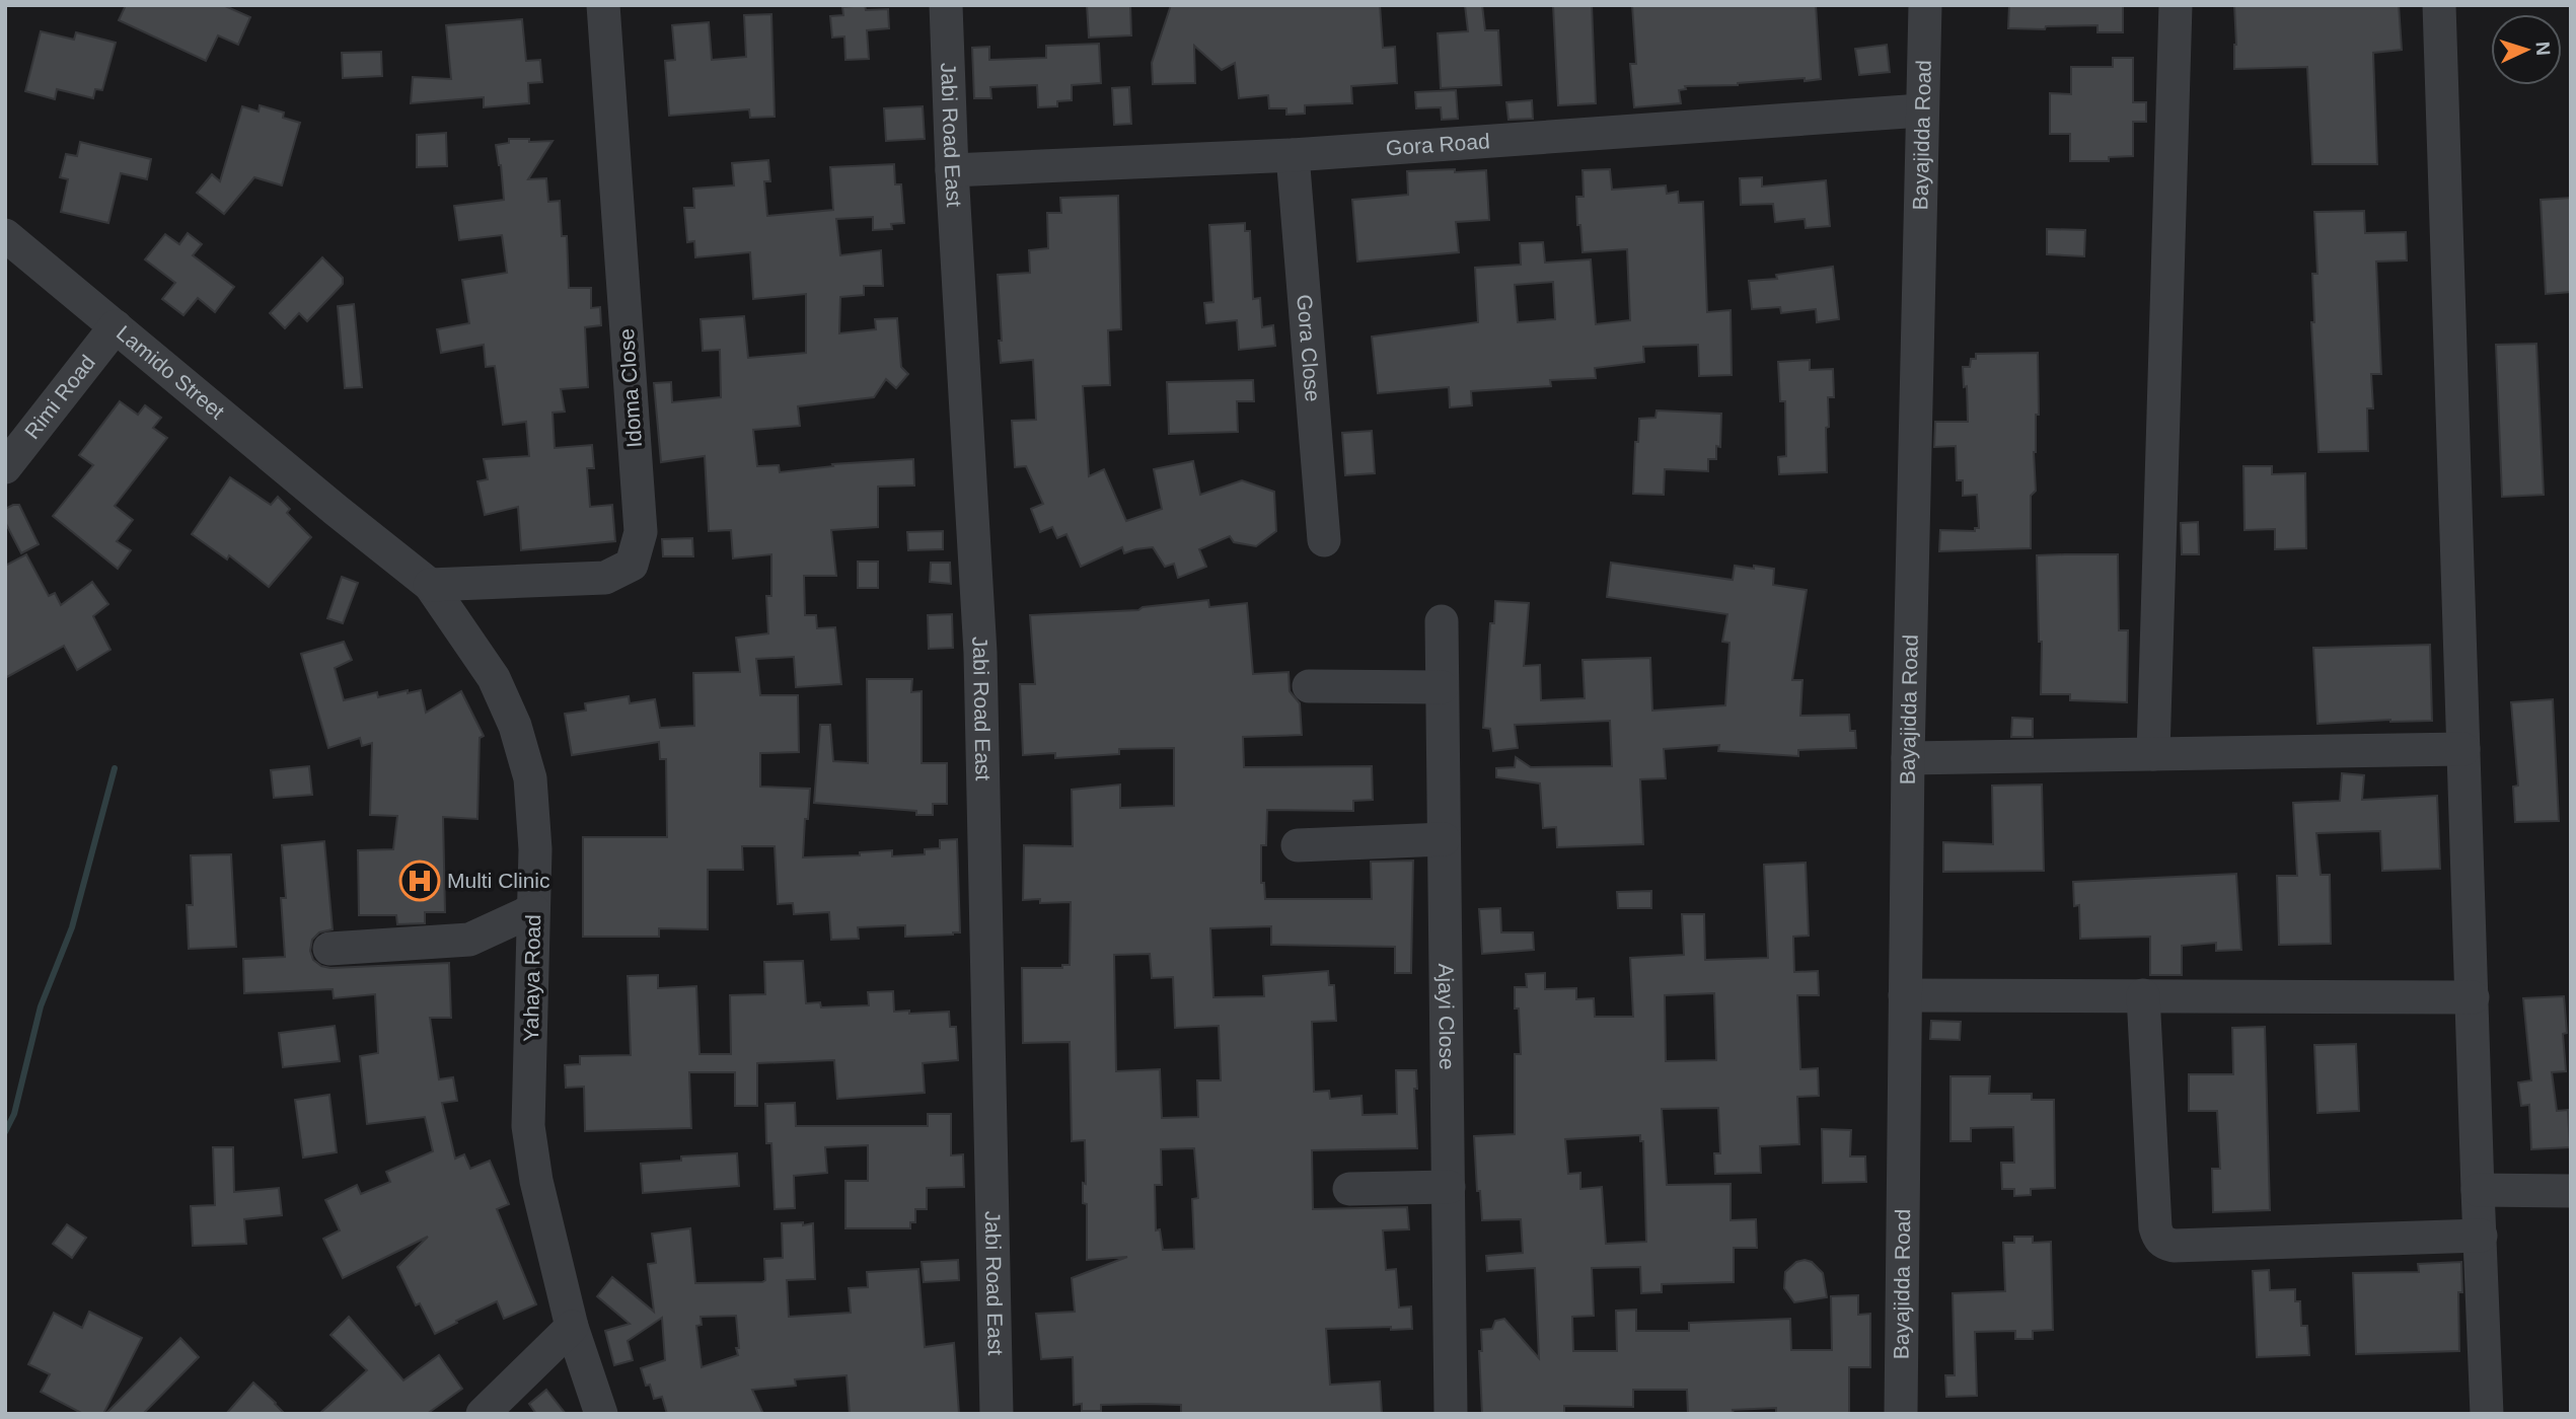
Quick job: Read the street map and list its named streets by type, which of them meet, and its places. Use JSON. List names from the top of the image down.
{
  "streets": {
    "street": [
      "Jabi Road East",
      "Bayajidda Road",
      "Gora Road",
      "Gora Close",
      "Lamido Street",
      "Idoma Close",
      "Rimi Road",
      "Yahaya Road",
      "Ajayi Close"
    ]
  },
  "crossings": [
    ["Jabi Road East", "Gora Road"],
    ["Bayajidda Road", "Gora Road"],
    ["Gora Road", "Gora Close"],
    ["Lamido Street", "Rimi Road"],
    ["Lamido Street", "Yahaya Road"],
    ["Idoma Close", "Yahaya Road"]
  ],
  "places": {
    "hospital": ["Multi Clinic"]
  },
  "north": "right"
}
